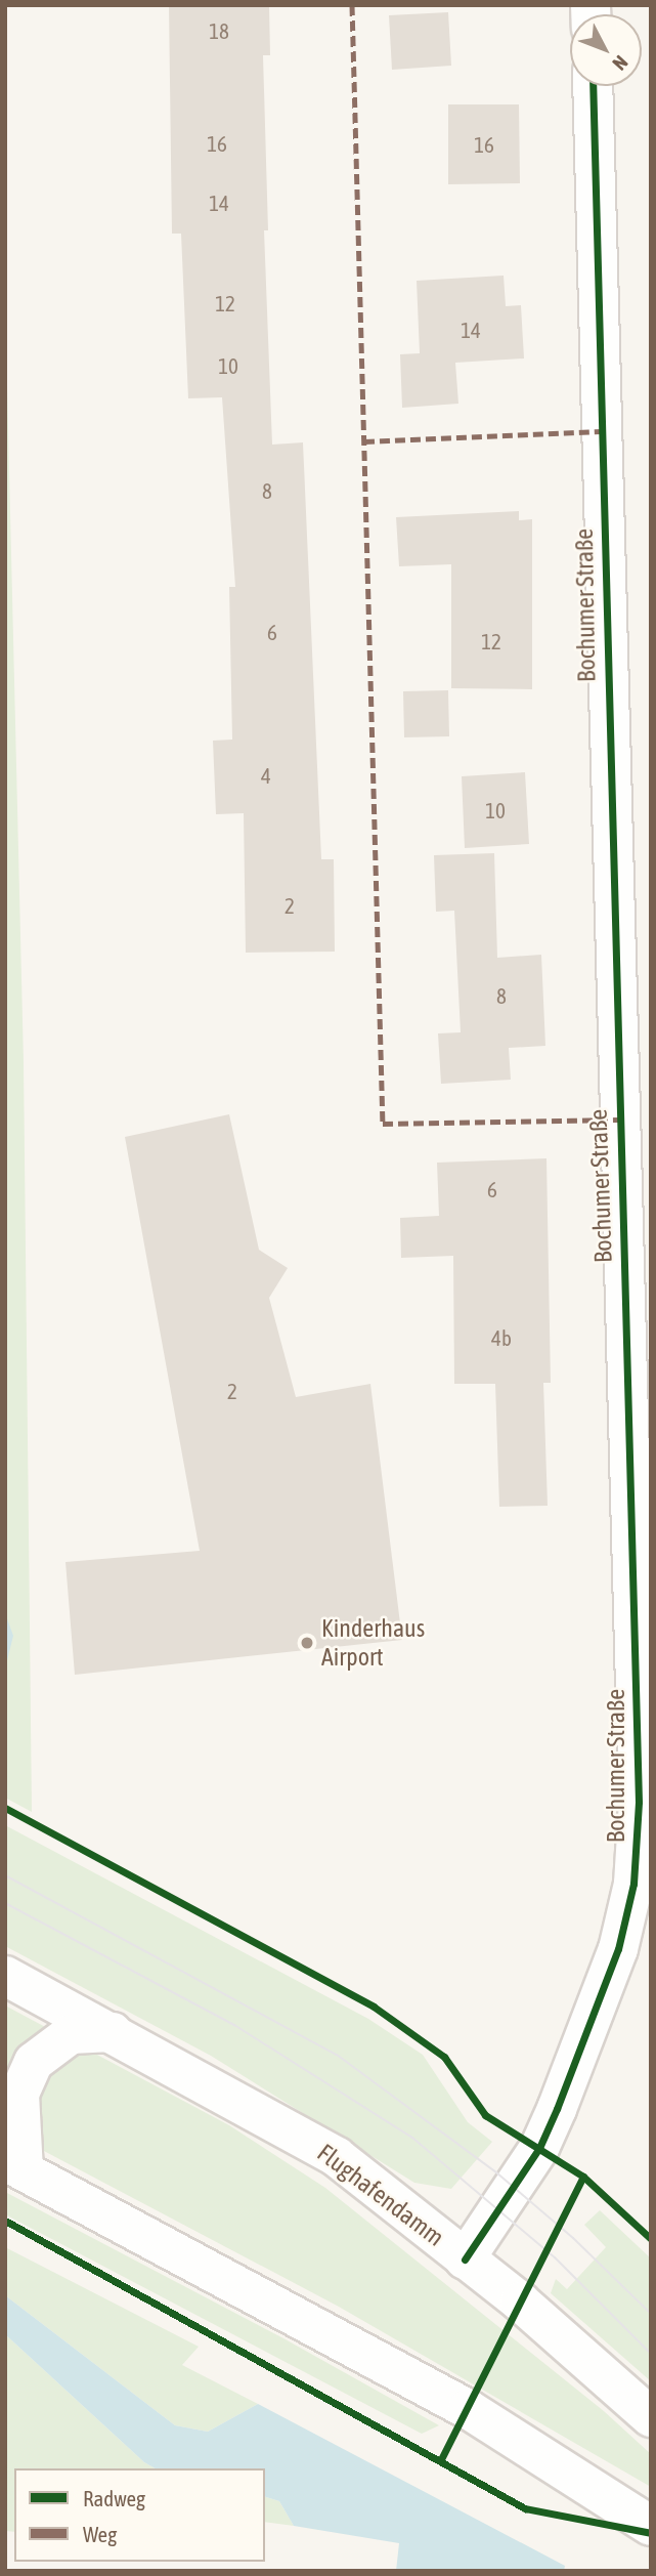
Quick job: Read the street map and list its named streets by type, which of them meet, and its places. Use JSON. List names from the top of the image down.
{
  "streets": {
    "street": ["Bochumer Straße", "Flughafendamm"]
  },
  "crossings": [
    ["Bochumer Straße", "Flughafendamm"]
  ],
  "places": ["Kinderhaus Airport"],
  "house_numbers": [
    "18",
    "16",
    "16",
    "14",
    "12",
    "14",
    "10",
    "8",
    "6",
    "12",
    "4",
    "10",
    "2",
    "8",
    "6",
    "4b",
    "2"
  ],
  "legend": ["Radweg", "Weg"],
  "north": "bottom right"
}
